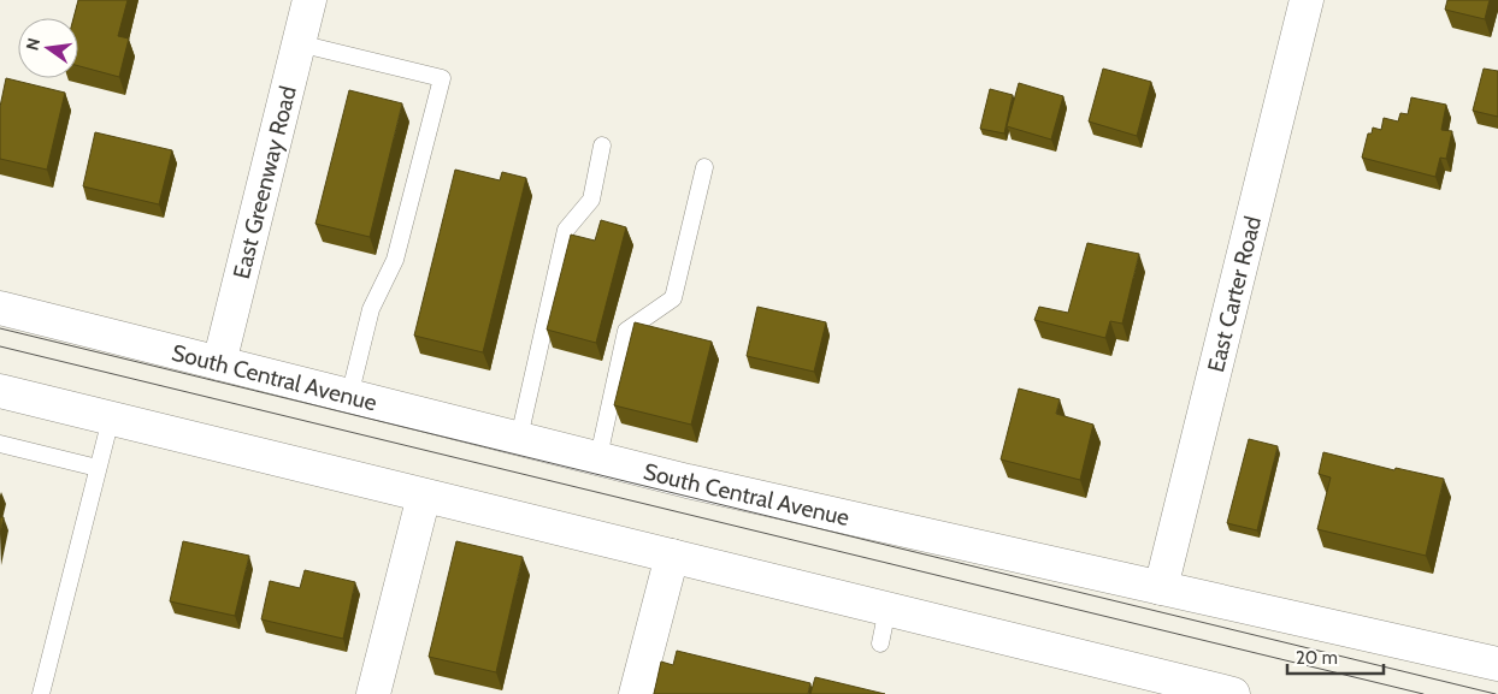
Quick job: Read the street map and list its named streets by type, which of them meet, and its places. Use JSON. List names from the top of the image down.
{
  "streets": {
    "main road": ["East Greenway Road", "East Carter Road", "South Central Avenue"]
  },
  "crossings": [
    ["East Greenway Road", "South Central Avenue"],
    ["East Carter Road", "South Central Avenue"]
  ],
  "scale_bar": "20 m",
  "north": "left"
}
